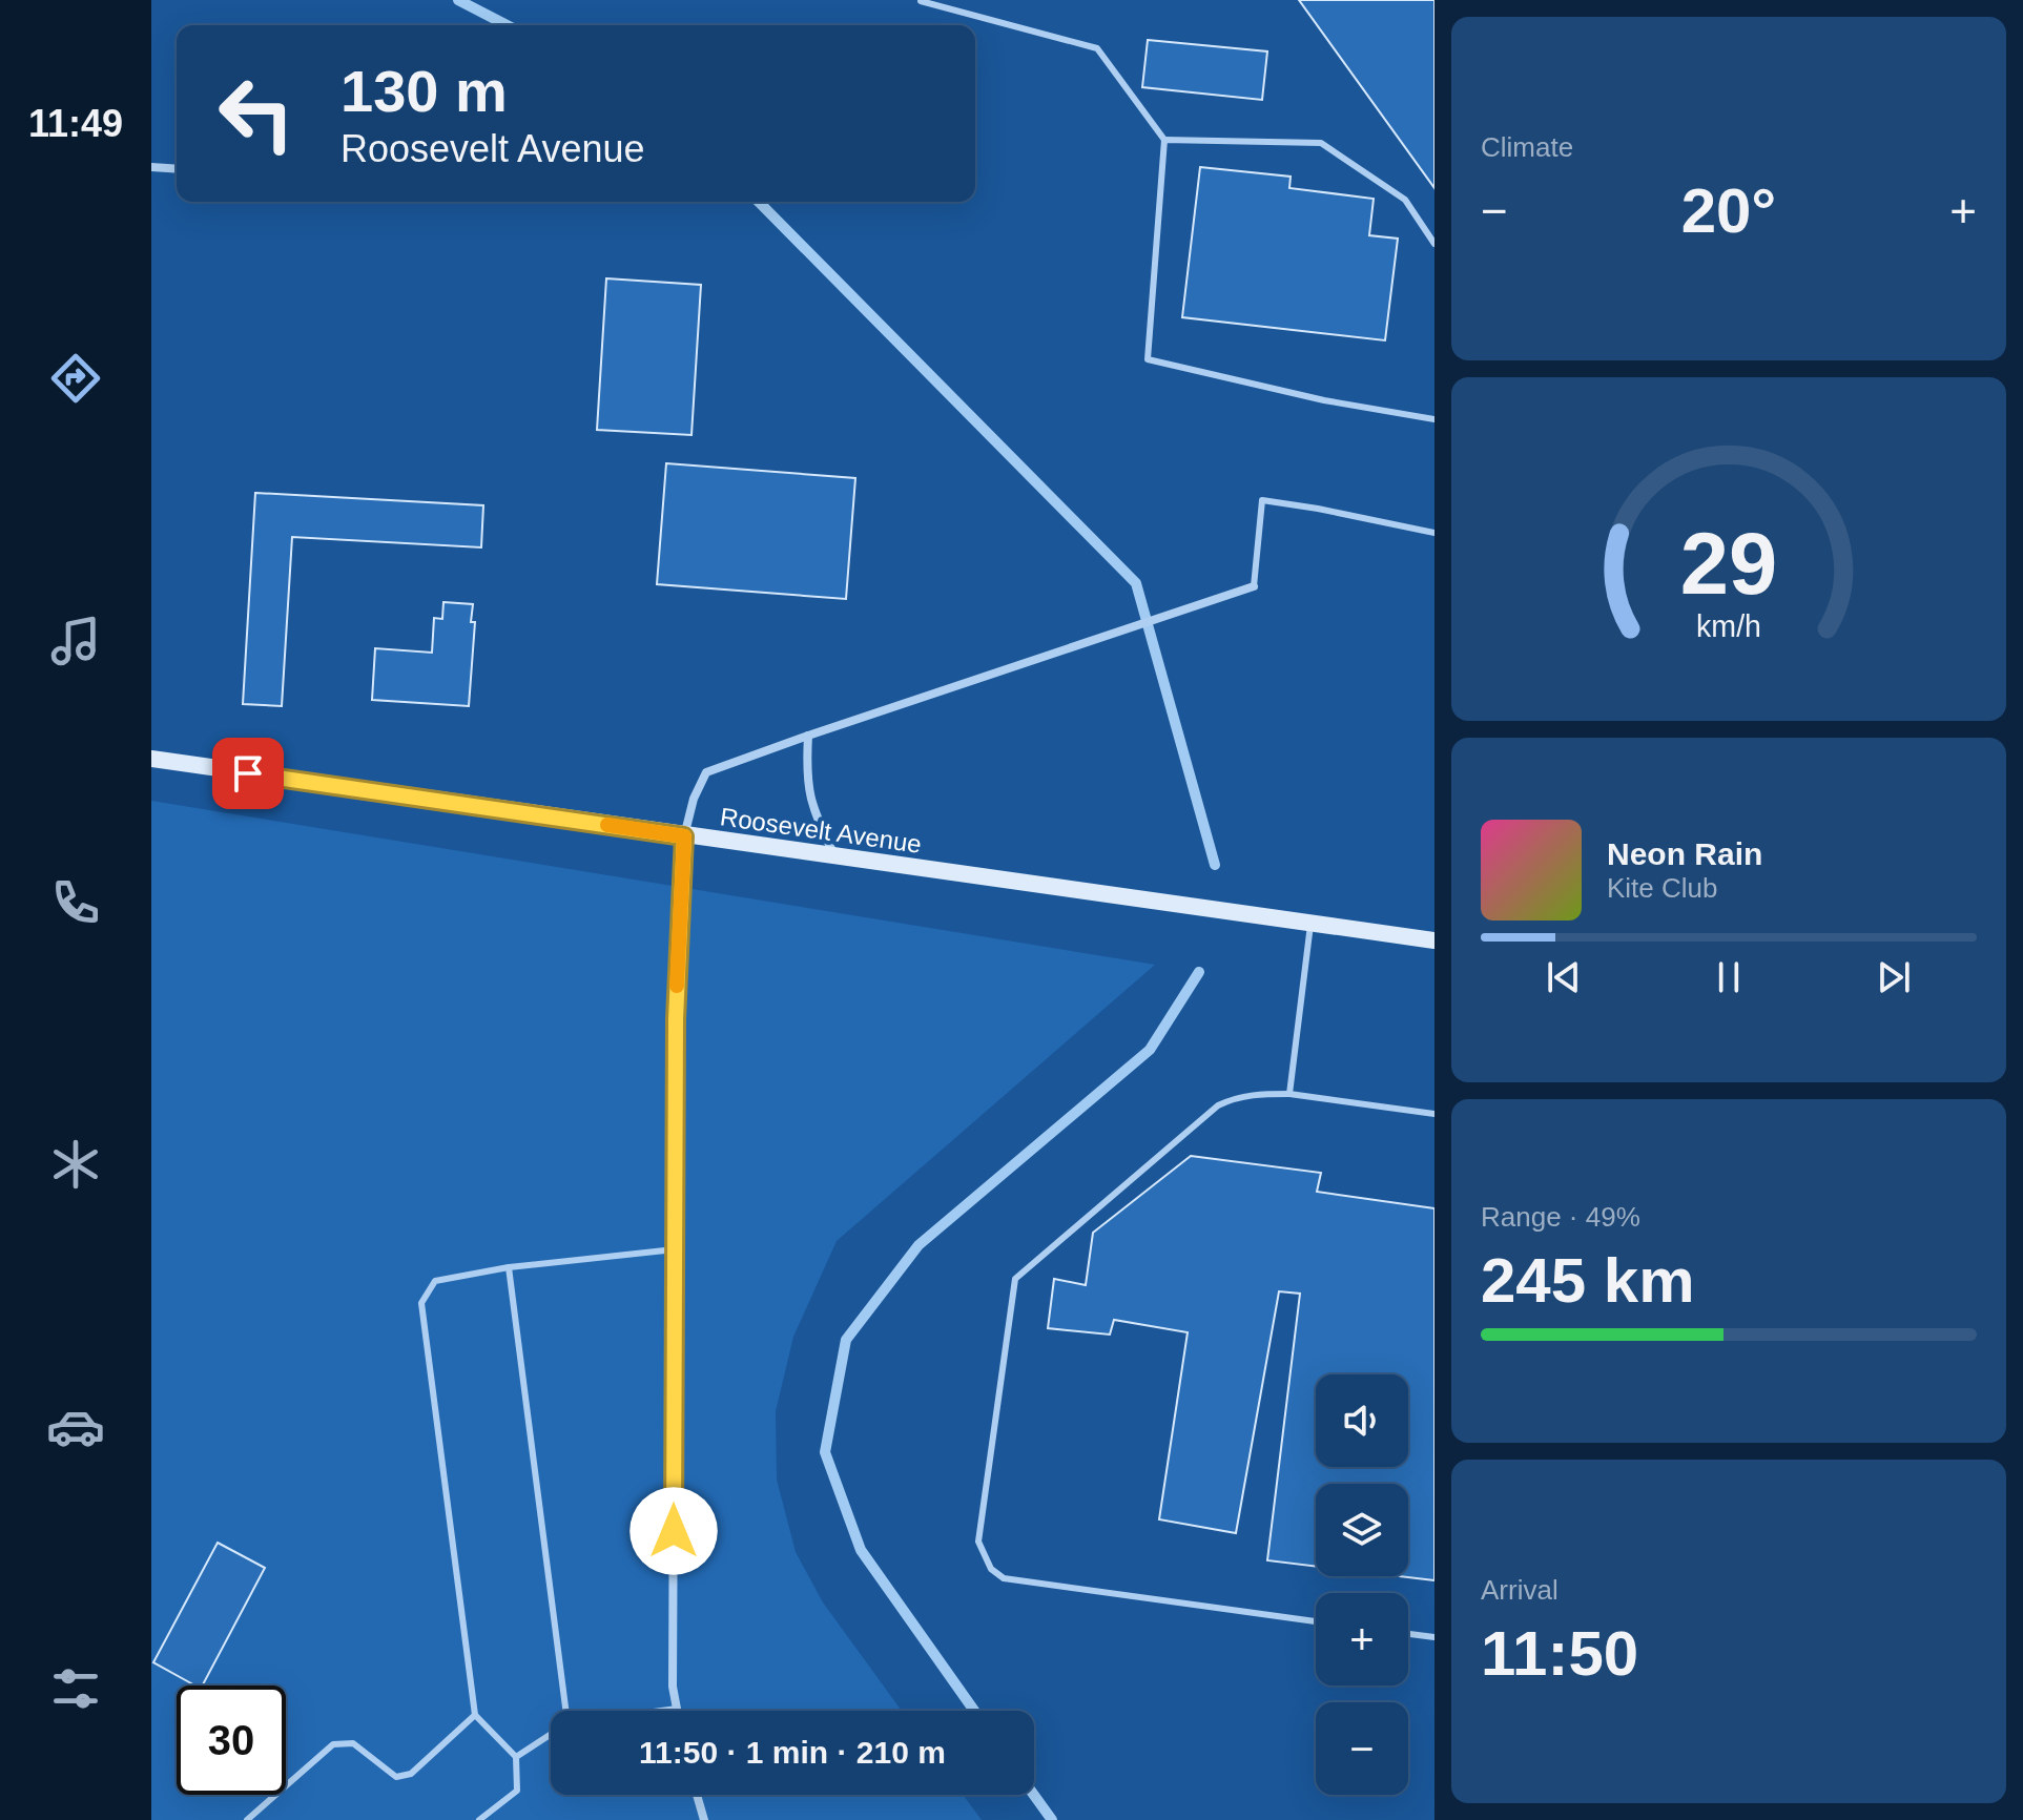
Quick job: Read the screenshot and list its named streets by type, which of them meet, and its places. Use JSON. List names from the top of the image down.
{
  "streets": {
    "main road": ["Roosevelt Avenue"]
  },
  "page": {
    "tabs": "11:49",
    "tile": [
      "Climate",
      ["Range · 49%", "245 km"],
      ["Arrival", "11:50"]
    ],
    "turn": ["130 m", "Roosevelt Avenue"],
    "heat": ["−", "20°", "+"],
    "song": ["Neon Rain", "Kite Club"],
    "map_buttons": ["+", "−"],
    "limit": "30",
    "trip": "11:50 · 1 min · 210 m",
    "gauge": ["29", "km/h"]
  }
}
